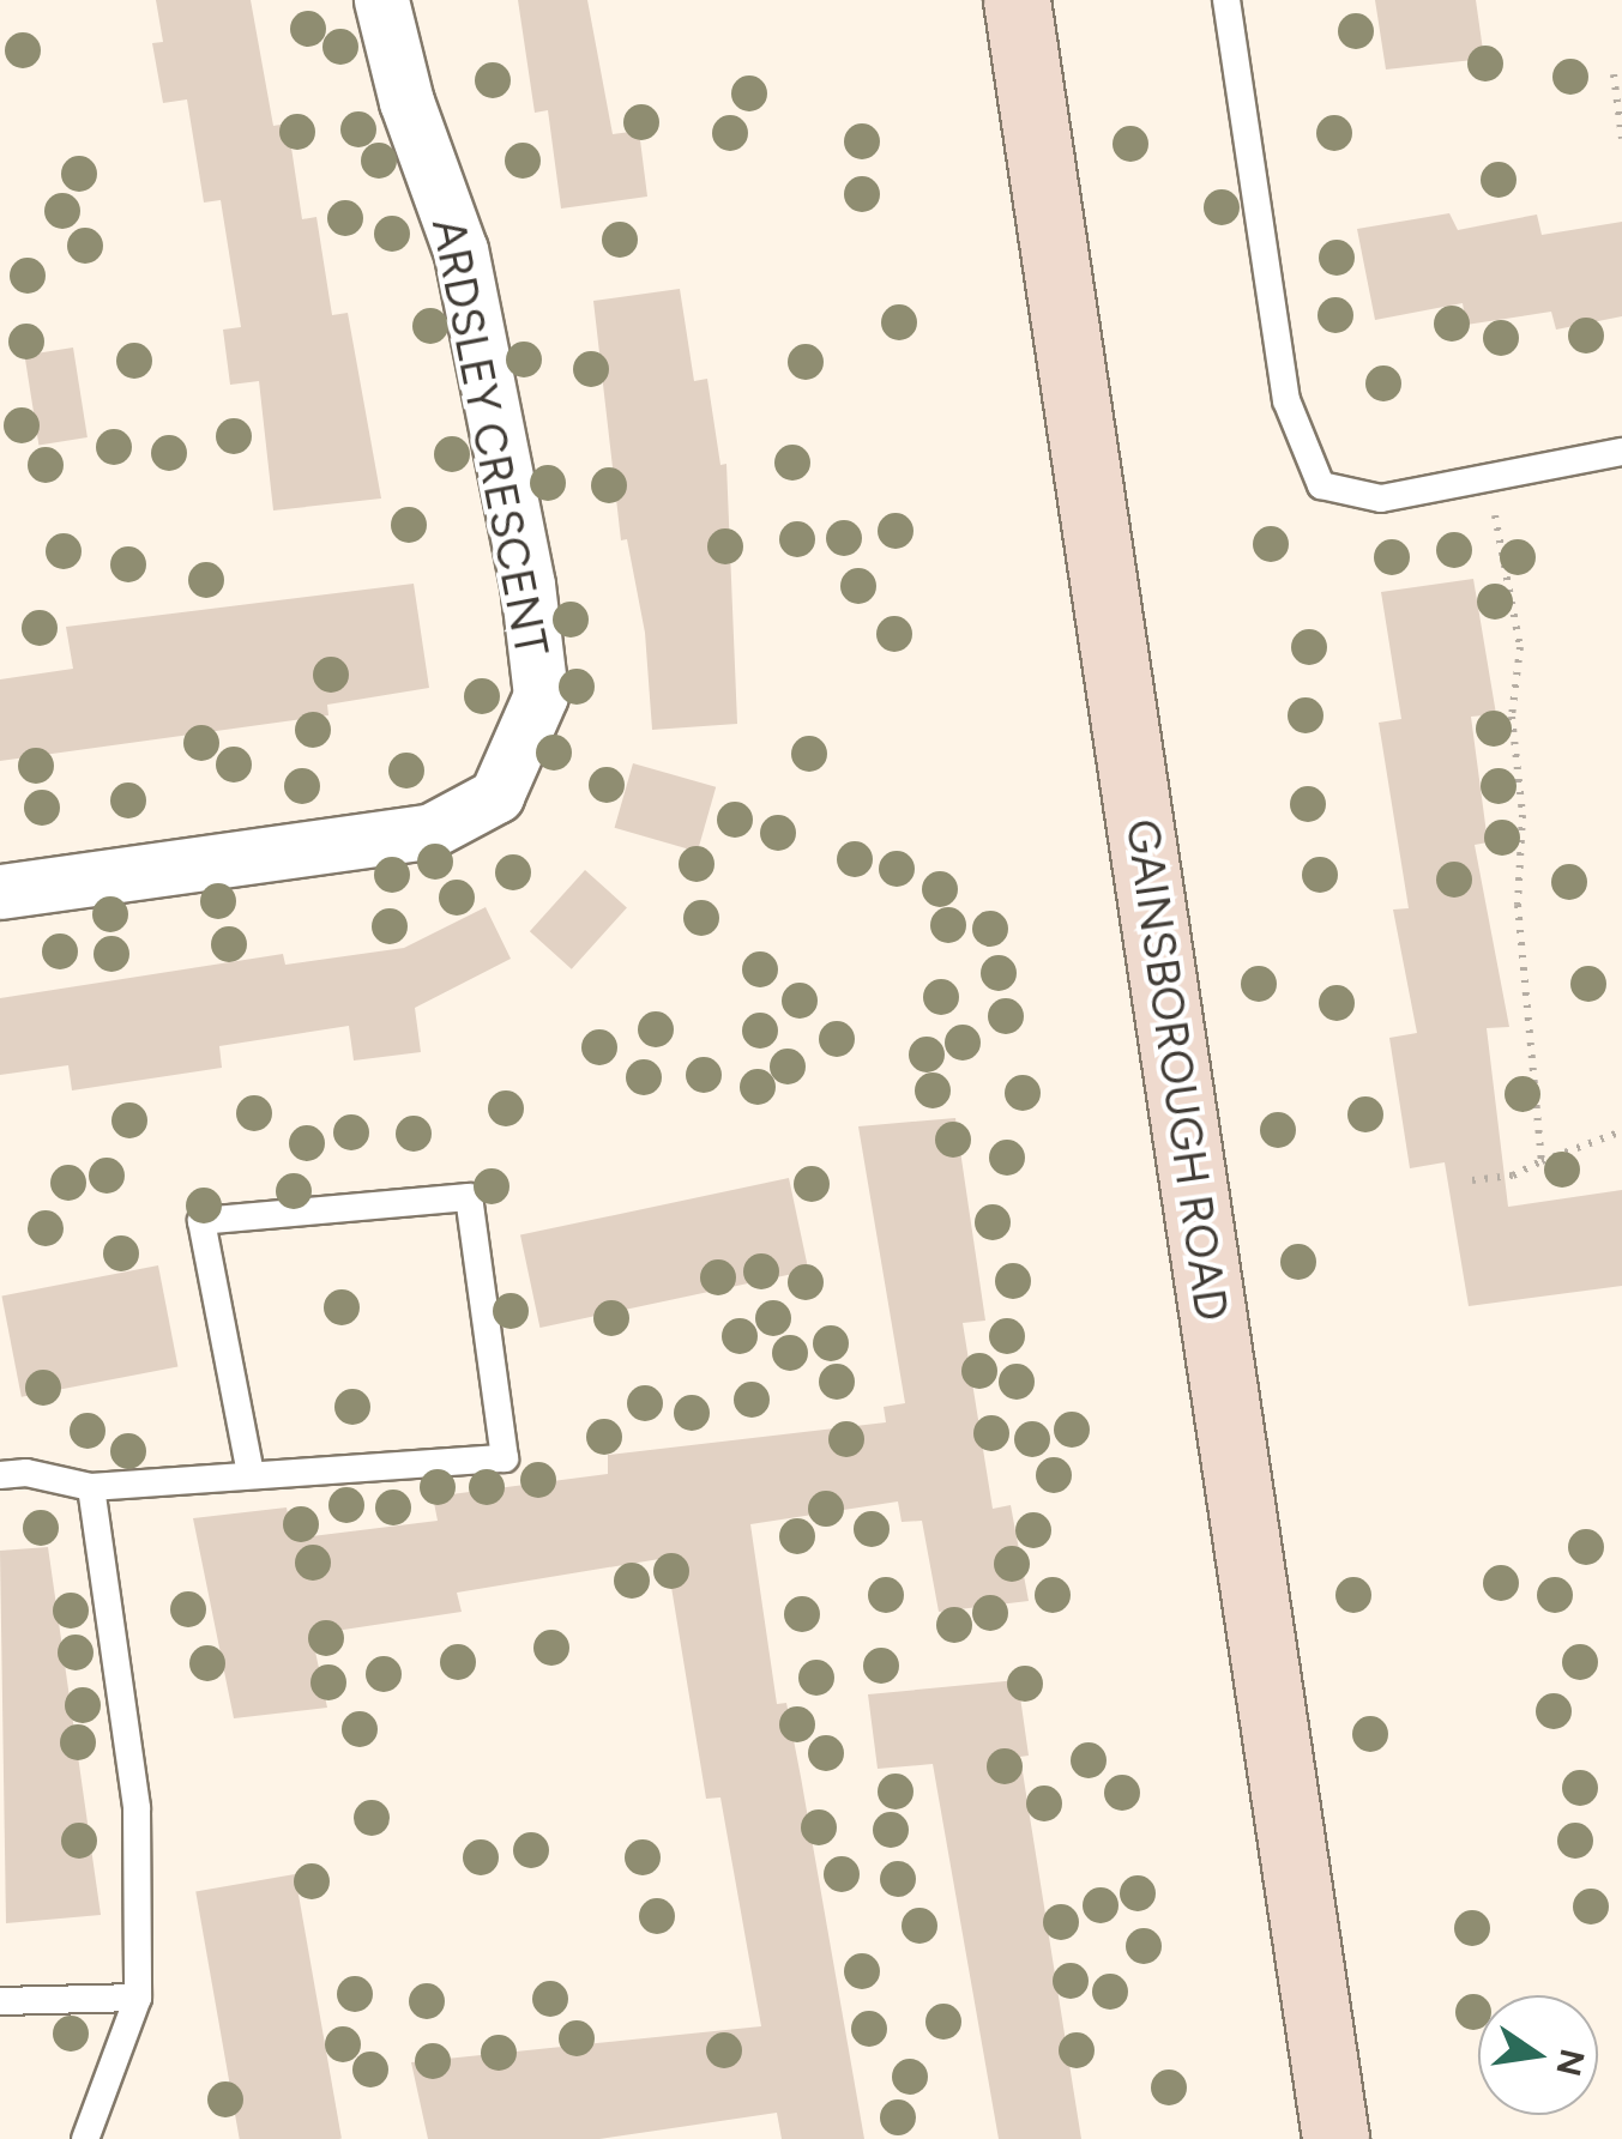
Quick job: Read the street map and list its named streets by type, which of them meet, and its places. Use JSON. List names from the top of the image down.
{
  "streets": {
    "main road": ["GAINSBOROUGH ROAD"],
    "street": ["ARDSLEY CRESCENT"]
  },
  "north": "right"
}
